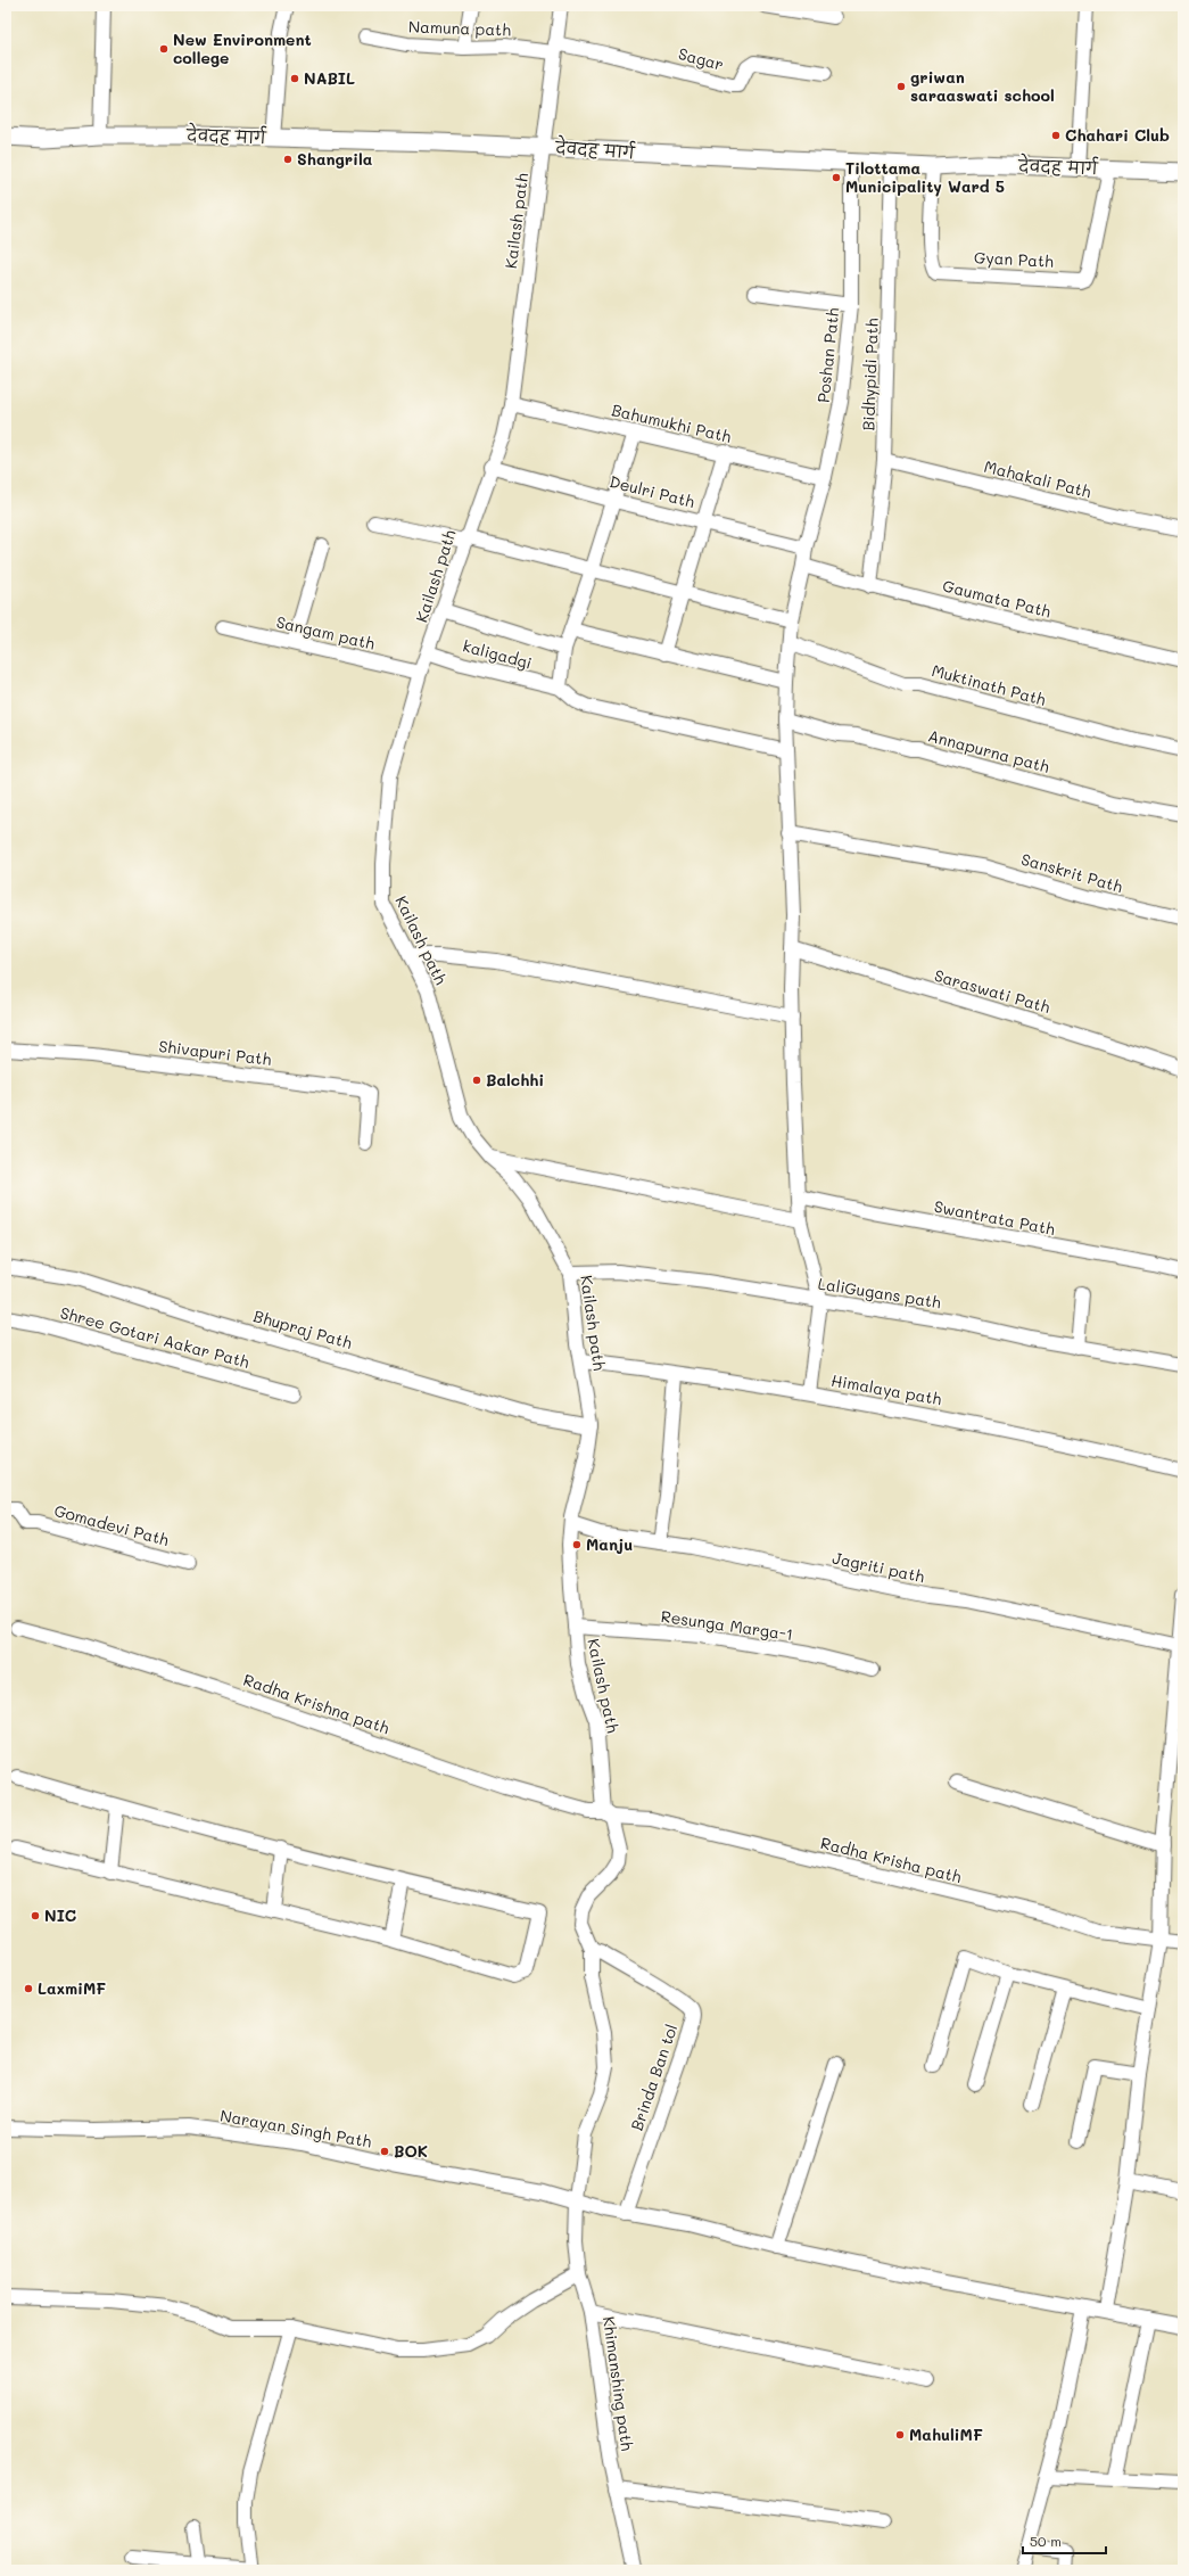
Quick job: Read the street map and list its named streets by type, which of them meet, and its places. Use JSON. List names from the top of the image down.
{
  "streets": {
    "main road": ["देवदह मार्ग"],
    "street": [
      "Namuna path",
      "Sagar",
      "Kailash path",
      "Gyan Path",
      "Poshan Path",
      "Bidhypidi Path",
      "Bahumukhi Path",
      "Mahakali Path",
      "Deulri Path",
      "Gaumata Path",
      "Sangam path",
      "kaligadgi",
      "Muktinath Path",
      "Annapurna path",
      "Sanskrit Path",
      "Saraswati Path",
      "Shivapuri Path",
      "Swantrata Path",
      "LaliGugans path",
      "Bhupraj Path",
      "Shree Gotari Aakar Path",
      "Himalaya path",
      "Gomadevi Path",
      "Jagriti path",
      "Resunga Marga-1",
      "Radha Krishna path",
      "Radha Krisha path",
      "Brinda Ban tol",
      "Narayan Singh Path",
      "Khimanshing path"
    ]
  },
  "crossings": [
    ["Namuna path", "Sagar"],
    ["Namuna path", "Kailash path"],
    ["Sagar", "Kailash path"],
    ["देवदह मार्ग", "Kailash path"],
    ["देवदह मार्ग", "Gyan Path"],
    ["देवदह मार्ग", "Poshan Path"],
    ["देवदह मार्ग", "Bidhypidi Path"],
    ["Kailash path", "Bahumukhi Path"],
    ["Kailash path", "Deulri Path"],
    ["Kailash path", "Sangam path"],
    ["Kailash path", "kaligadgi"],
    ["Kailash path", "LaliGugans path"],
    ["Kailash path", "Bhupraj Path"],
    ["Kailash path", "Himalaya path"],
    ["Kailash path", "Jagriti path"],
    ["Kailash path", "Resunga Marga-1"],
    ["Kailash path", "Radha Krishna path"],
    ["Kailash path", "Radha Krisha path"],
    ["Kailash path", "Brinda Ban tol"],
    ["Kailash path", "Khimanshing path"],
    ["Poshan Path", "Bahumukhi Path"],
    ["Poshan Path", "Deulri Path"],
    ["Poshan Path", "Gaumata Path"],
    ["Poshan Path", "Muktinath Path"],
    ["Poshan Path", "Annapurna path"],
    ["Poshan Path", "Sanskrit Path"],
    ["Poshan Path", "Saraswati Path"],
    ["Poshan Path", "Swantrata Path"],
    ["Poshan Path", "LaliGugans path"],
    ["Bidhypidi Path", "Mahakali Path"],
    ["Bidhypidi Path", "Gaumata Path"],
    ["Radha Krishna path", "Radha Krisha path"],
    ["Brinda Ban tol", "Narayan Singh Path"],
    ["Brinda Ban tol", "Khimanshing path"],
    ["Narayan Singh Path", "Khimanshing path"]
  ],
  "places": [
    "New Environment college",
    "NABIL",
    "griwan saraaswati school",
    "Chahari Club",
    "Shangrila",
    "Tilottama Municipality Ward 5",
    "Balchhi",
    "Manju",
    "NIC",
    "LaxmiMF",
    "BOK",
    "MahuliMF"
  ],
  "scale_bar": "50 m"
}
